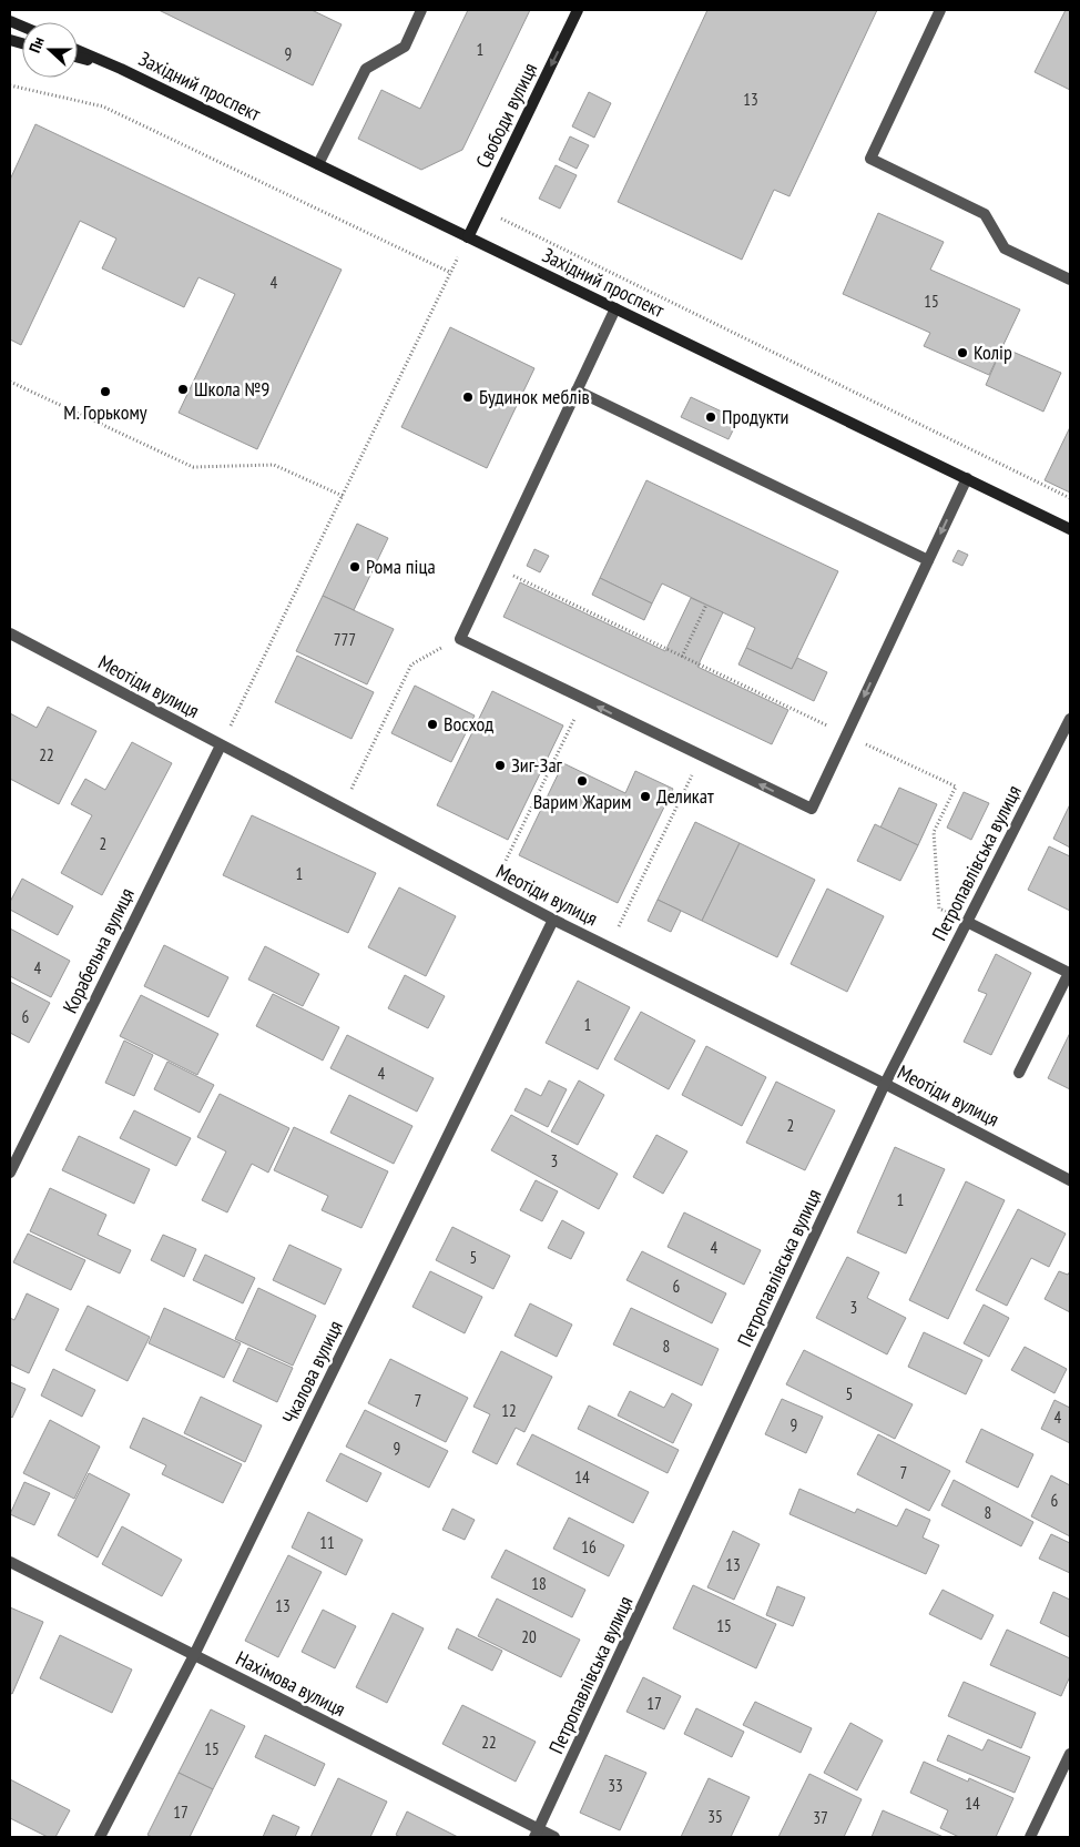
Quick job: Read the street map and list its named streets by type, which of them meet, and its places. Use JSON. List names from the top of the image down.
{
  "streets": {
    "main road": ["Західний проспект", "Свободи вулиця"],
    "street": [
      "Меотіди вулиця",
      "Петропавлівська вулиця",
      "Корабельна вулиця",
      "Чкалова вулиця",
      "Нахімова вулиця"
    ]
  },
  "crossings": [
    ["Західний проспект", "Свободи вулиця"],
    ["Меотіди вулиця", "Петропавлівська вулиця"],
    ["Меотіди вулиця", "Корабельна вулиця"],
    ["Меотіди вулиця", "Чкалова вулиця"],
    ["Петропавлівська вулиця", "Нахімова вулиця"],
    ["Чкалова вулиця", "Нахімова вулиця"]
  ],
  "one_way": ["Свободи вулиця"],
  "places": [
    "Колір",
    "Школа №9",
    "М. Горькому",
    "Будинок меблів",
    "Продукти",
    "Рома піца",
    "Восход",
    "Зиг-Заг",
    "Варим Жарим",
    "Деликат"
  ],
  "house_numbers": [
    "1",
    "9",
    "13",
    "4",
    "15",
    "777",
    "22",
    "2",
    "1",
    "4",
    "6",
    "1",
    "4",
    "2",
    "3",
    "1",
    "4",
    "5",
    "6",
    "3",
    "8",
    "5",
    "7",
    "12",
    "4",
    "9",
    "9",
    "7",
    "14",
    "6",
    "8",
    "11",
    "16",
    "13",
    "18",
    "13",
    "15",
    "20",
    "17",
    "22",
    "15",
    "33",
    "14",
    "17",
    "35",
    "37"
  ],
  "north": "left"
}
